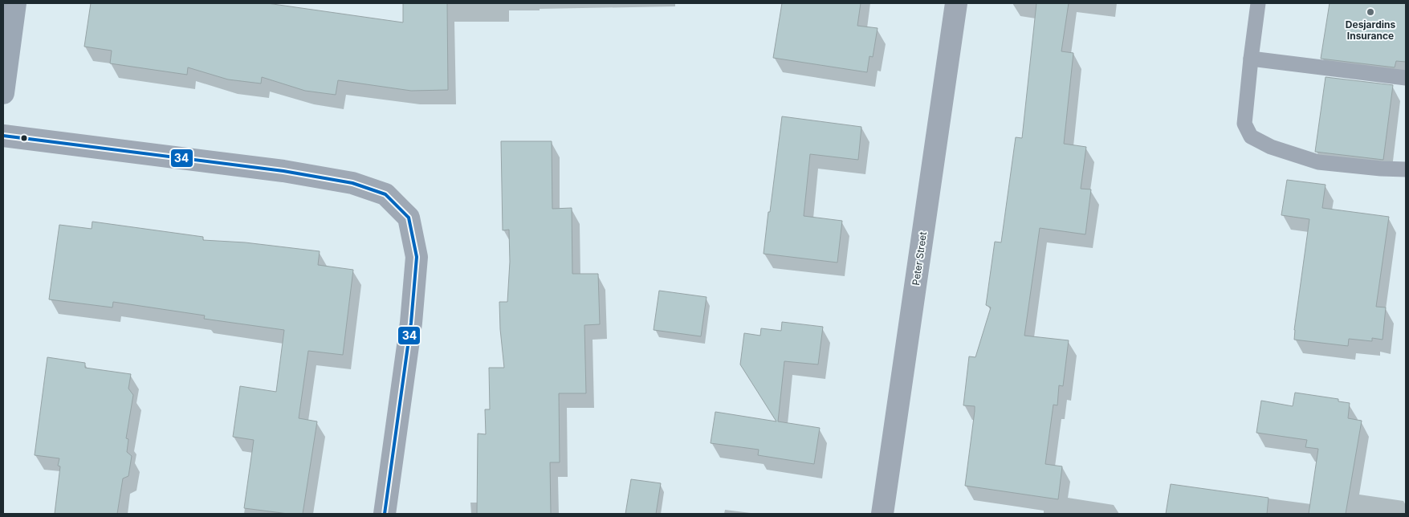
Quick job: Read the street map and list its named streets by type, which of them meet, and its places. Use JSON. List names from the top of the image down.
{
  "streets": {
    "street": ["Peter Street"]
  },
  "places": ["Desjardins Insurance"],
  "lines": ["transit line 34"]
}
